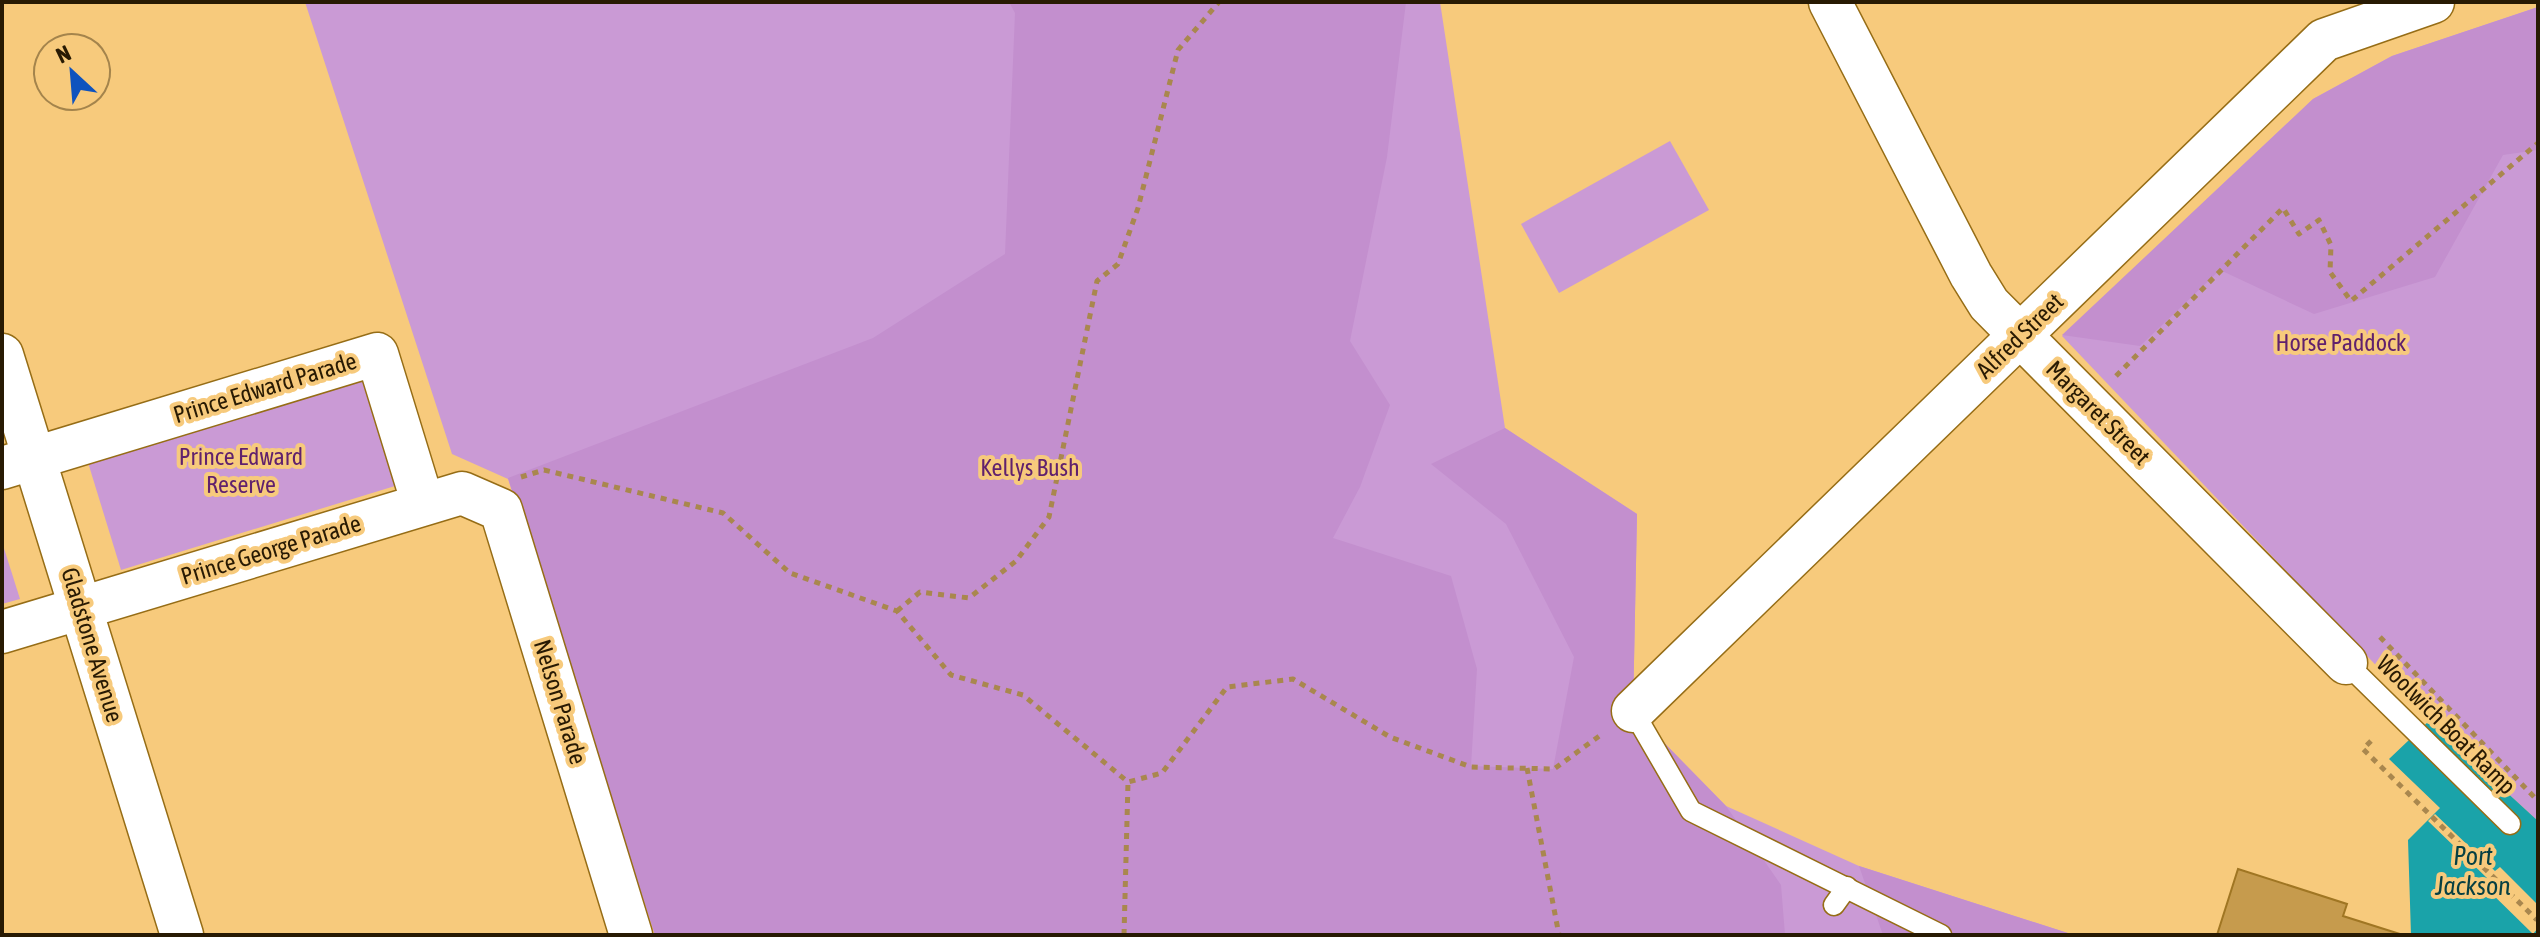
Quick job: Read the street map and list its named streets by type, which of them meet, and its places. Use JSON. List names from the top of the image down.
{
  "streets": {
    "street": [
      "Alfred Street",
      "Prince Edward Parade",
      "Margaret Street",
      "Prince George Parade",
      "Gladstone Avenue",
      "Nelson Parade"
    ],
    "lane": ["Woolwich Boat Ramp"]
  },
  "crossings": [
    ["Alfred Street", "Margaret Street"],
    ["Prince Edward Parade", "Prince George Parade"],
    ["Prince Edward Parade", "Gladstone Avenue"],
    ["Margaret Street", "Woolwich Boat Ramp"],
    ["Prince George Parade", "Gladstone Avenue"],
    ["Prince George Parade", "Nelson Parade"]
  ],
  "water": ["Port Jackson"],
  "parks": ["Horse Paddock", "Prince Edward Reserve", "Kellys Bush"],
  "north": "top left"
}
